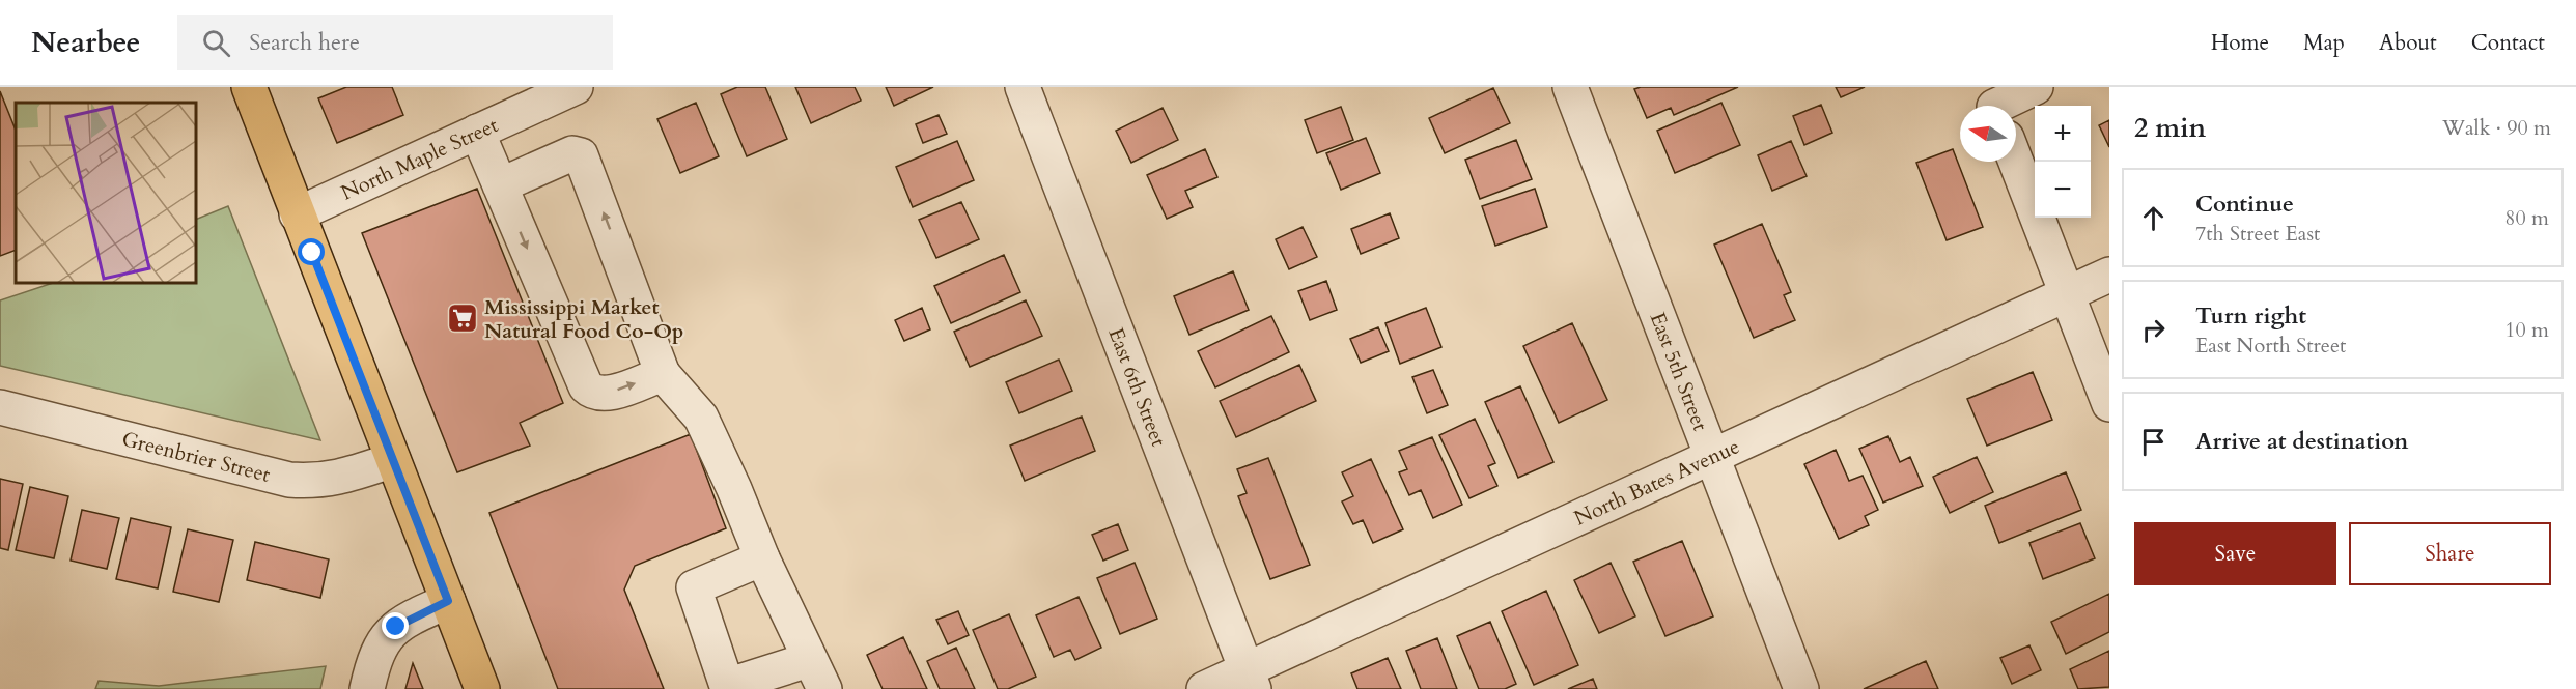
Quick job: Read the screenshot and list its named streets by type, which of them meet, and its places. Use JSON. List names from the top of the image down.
{
  "streets": {
    "street": [
      "North Maple Street",
      "East 5th Street",
      "East 6th Street",
      "Greenbrier Street",
      "North Bates Avenue"
    ]
  },
  "crossings": [
    ["East 5th Street", "North Bates Avenue"],
    ["East 6th Street", "North Bates Avenue"]
  ],
  "places": {
    "supermarket": ["Mississippi Market Natural Food Co-Op"]
  },
  "north": "left",
  "page": {
    "header": "Nearbee",
    "search": "Search here",
    "nav": [
      "Home",
      "Map",
      "About",
      "Contact"
    ],
    "heading": ["2 min", "Walk · 90 m"],
    "map_buttons": ["+", "−"],
    "list": [
      ["Continue", "7th Street East", "80 m"],
      ["Turn right", "East North Street", "10 m"],
      "Arrive at destination"
    ],
    "buttons": ["Save", "Share"]
  }
}
